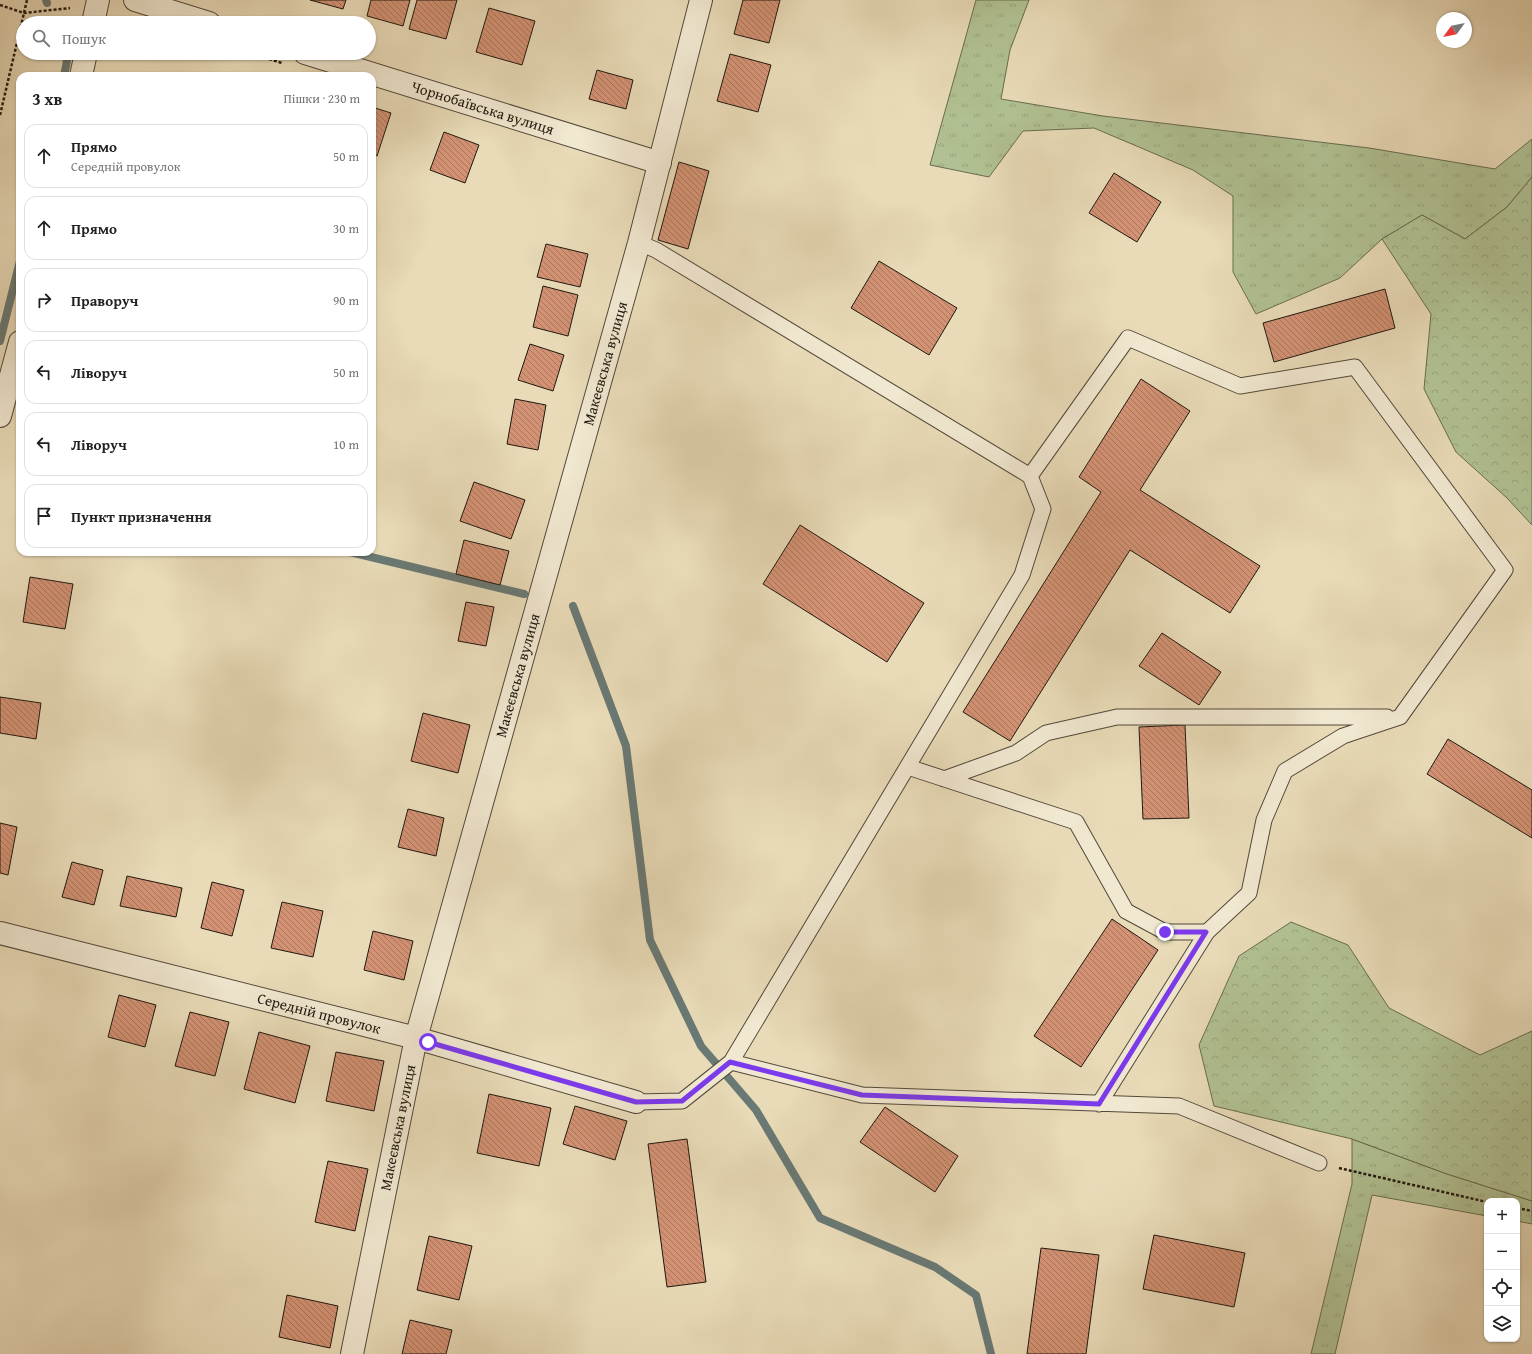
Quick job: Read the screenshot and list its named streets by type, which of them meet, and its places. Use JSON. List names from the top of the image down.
{
  "streets": {
    "street": ["Чорнобаївська вулиця", "Макеєвська вулиця", "Середній провулок"]
  },
  "crossings": [
    ["Чорнобаївська вулиця", "Макеєвська вулиця"],
    ["Макеєвська вулиця", "Середній провулок"]
  ],
  "north": "bottom left",
  "page": {
    "search": "Пошук",
    "heading": ["3 хв", "Пішки · 230 m"],
    "list": [
      ["Прямо", "Середній провулок", "50 m"],
      ["Прямо", "30 m"],
      ["Праворуч", "90 m"],
      ["Ліворуч", "50 m"],
      ["Ліворуч", "10 m"],
      "Пункт призначення"
    ],
    "map_buttons": ["+", "−"]
  }
}
